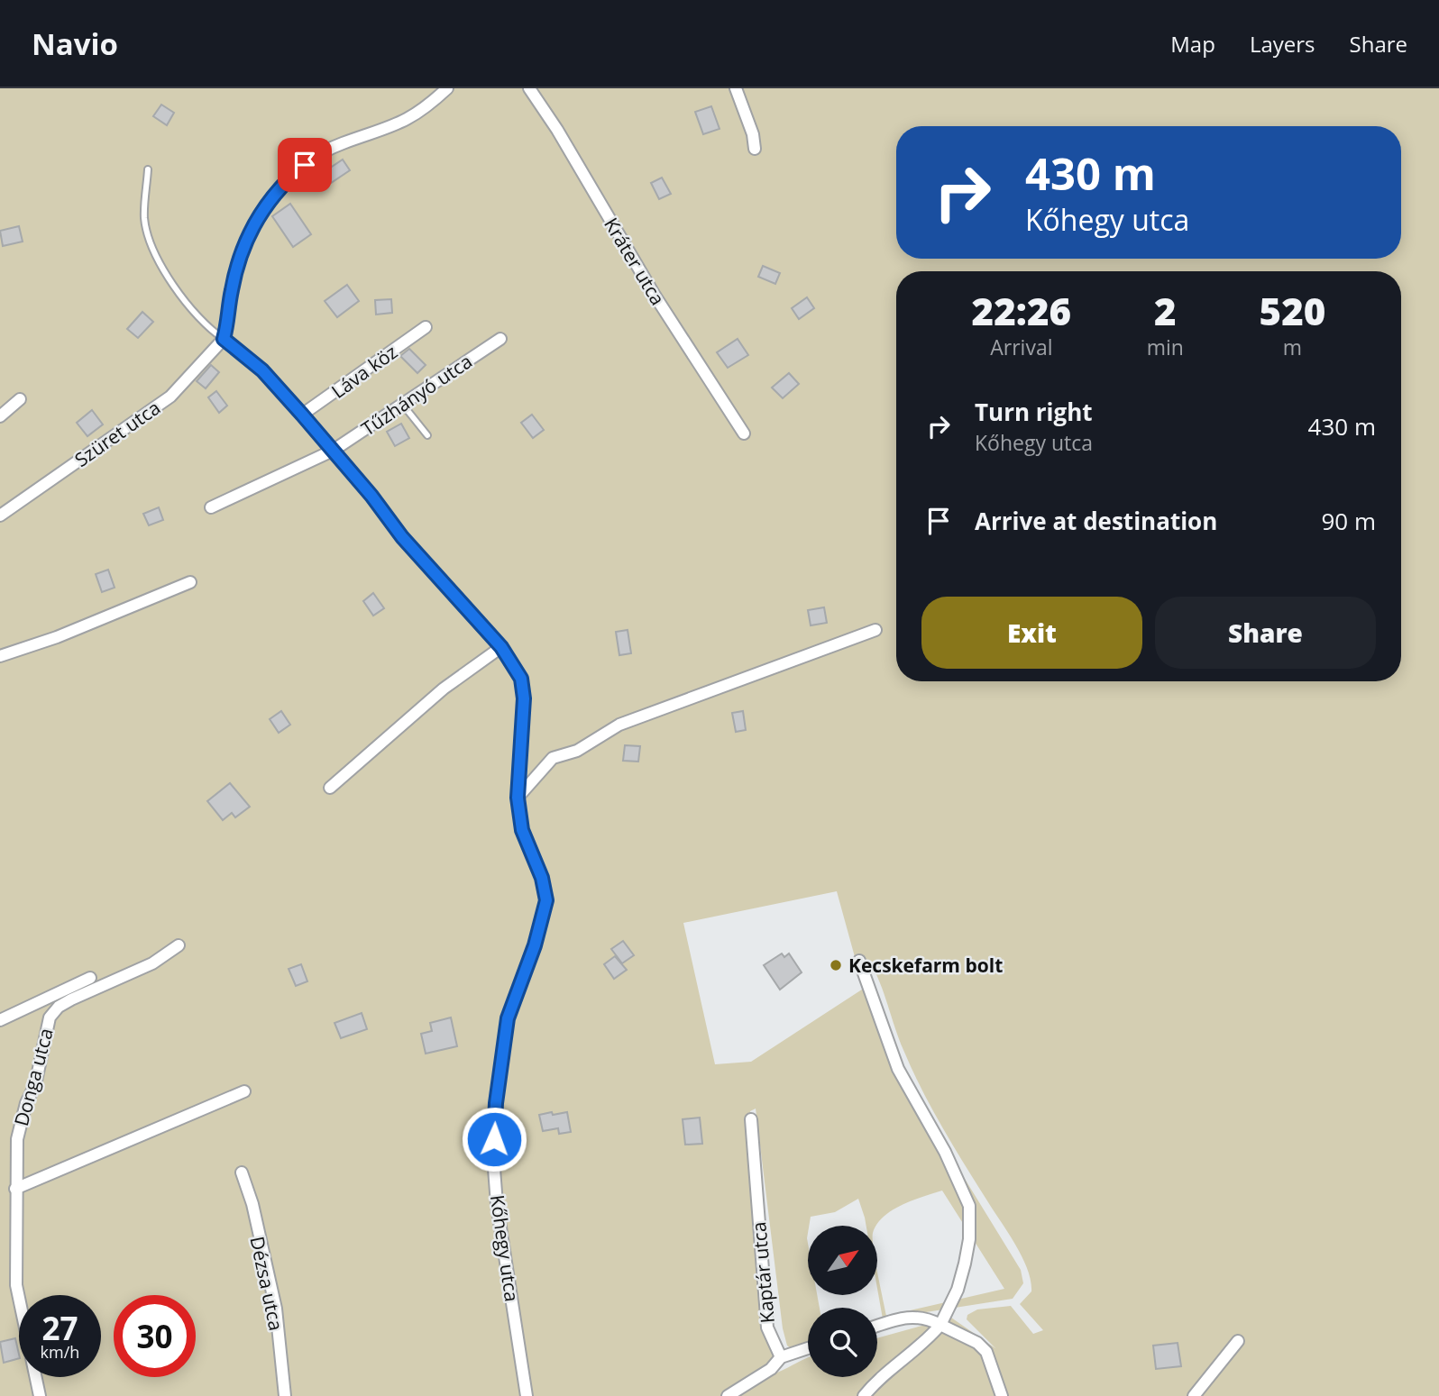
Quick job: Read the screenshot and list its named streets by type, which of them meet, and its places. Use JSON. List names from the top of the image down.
{
  "streets": {
    "street": [
      "Kráter utca",
      "Láva köz",
      "Tűzhányó utca",
      "Szüret utca",
      "Donga utca",
      "Kőhegy utca",
      "Kaptár utca",
      "Dézsa utca"
    ]
  },
  "crossings": [
    ["Láva köz", "Kőhegy utca"],
    ["Tűzhányó utca", "Kőhegy utca"],
    ["Szüret utca", "Kőhegy utca"]
  ],
  "places": ["Kecskefarm bolt"],
  "north": "top right",
  "page": {
    "header": "Navio",
    "nav": ["Map", "Layers", "Share"],
    "turn": ["430 m", "Kőhegy utca"],
    "eta": [
      "22:26",
      "Arrival",
      "2",
      "min",
      "520",
      "m"
    ],
    "list": [
      {
        "name": "Turn right",
        "note": "Kőhegy utca",
        "value": "430 m"
      },
      {
        "name": "Arrive at destination",
        "value": "90 m"
      }
    ],
    "buttons": ["Exit", "Share"],
    "speed": "27 km/h",
    "limit": "30"
  }
}
